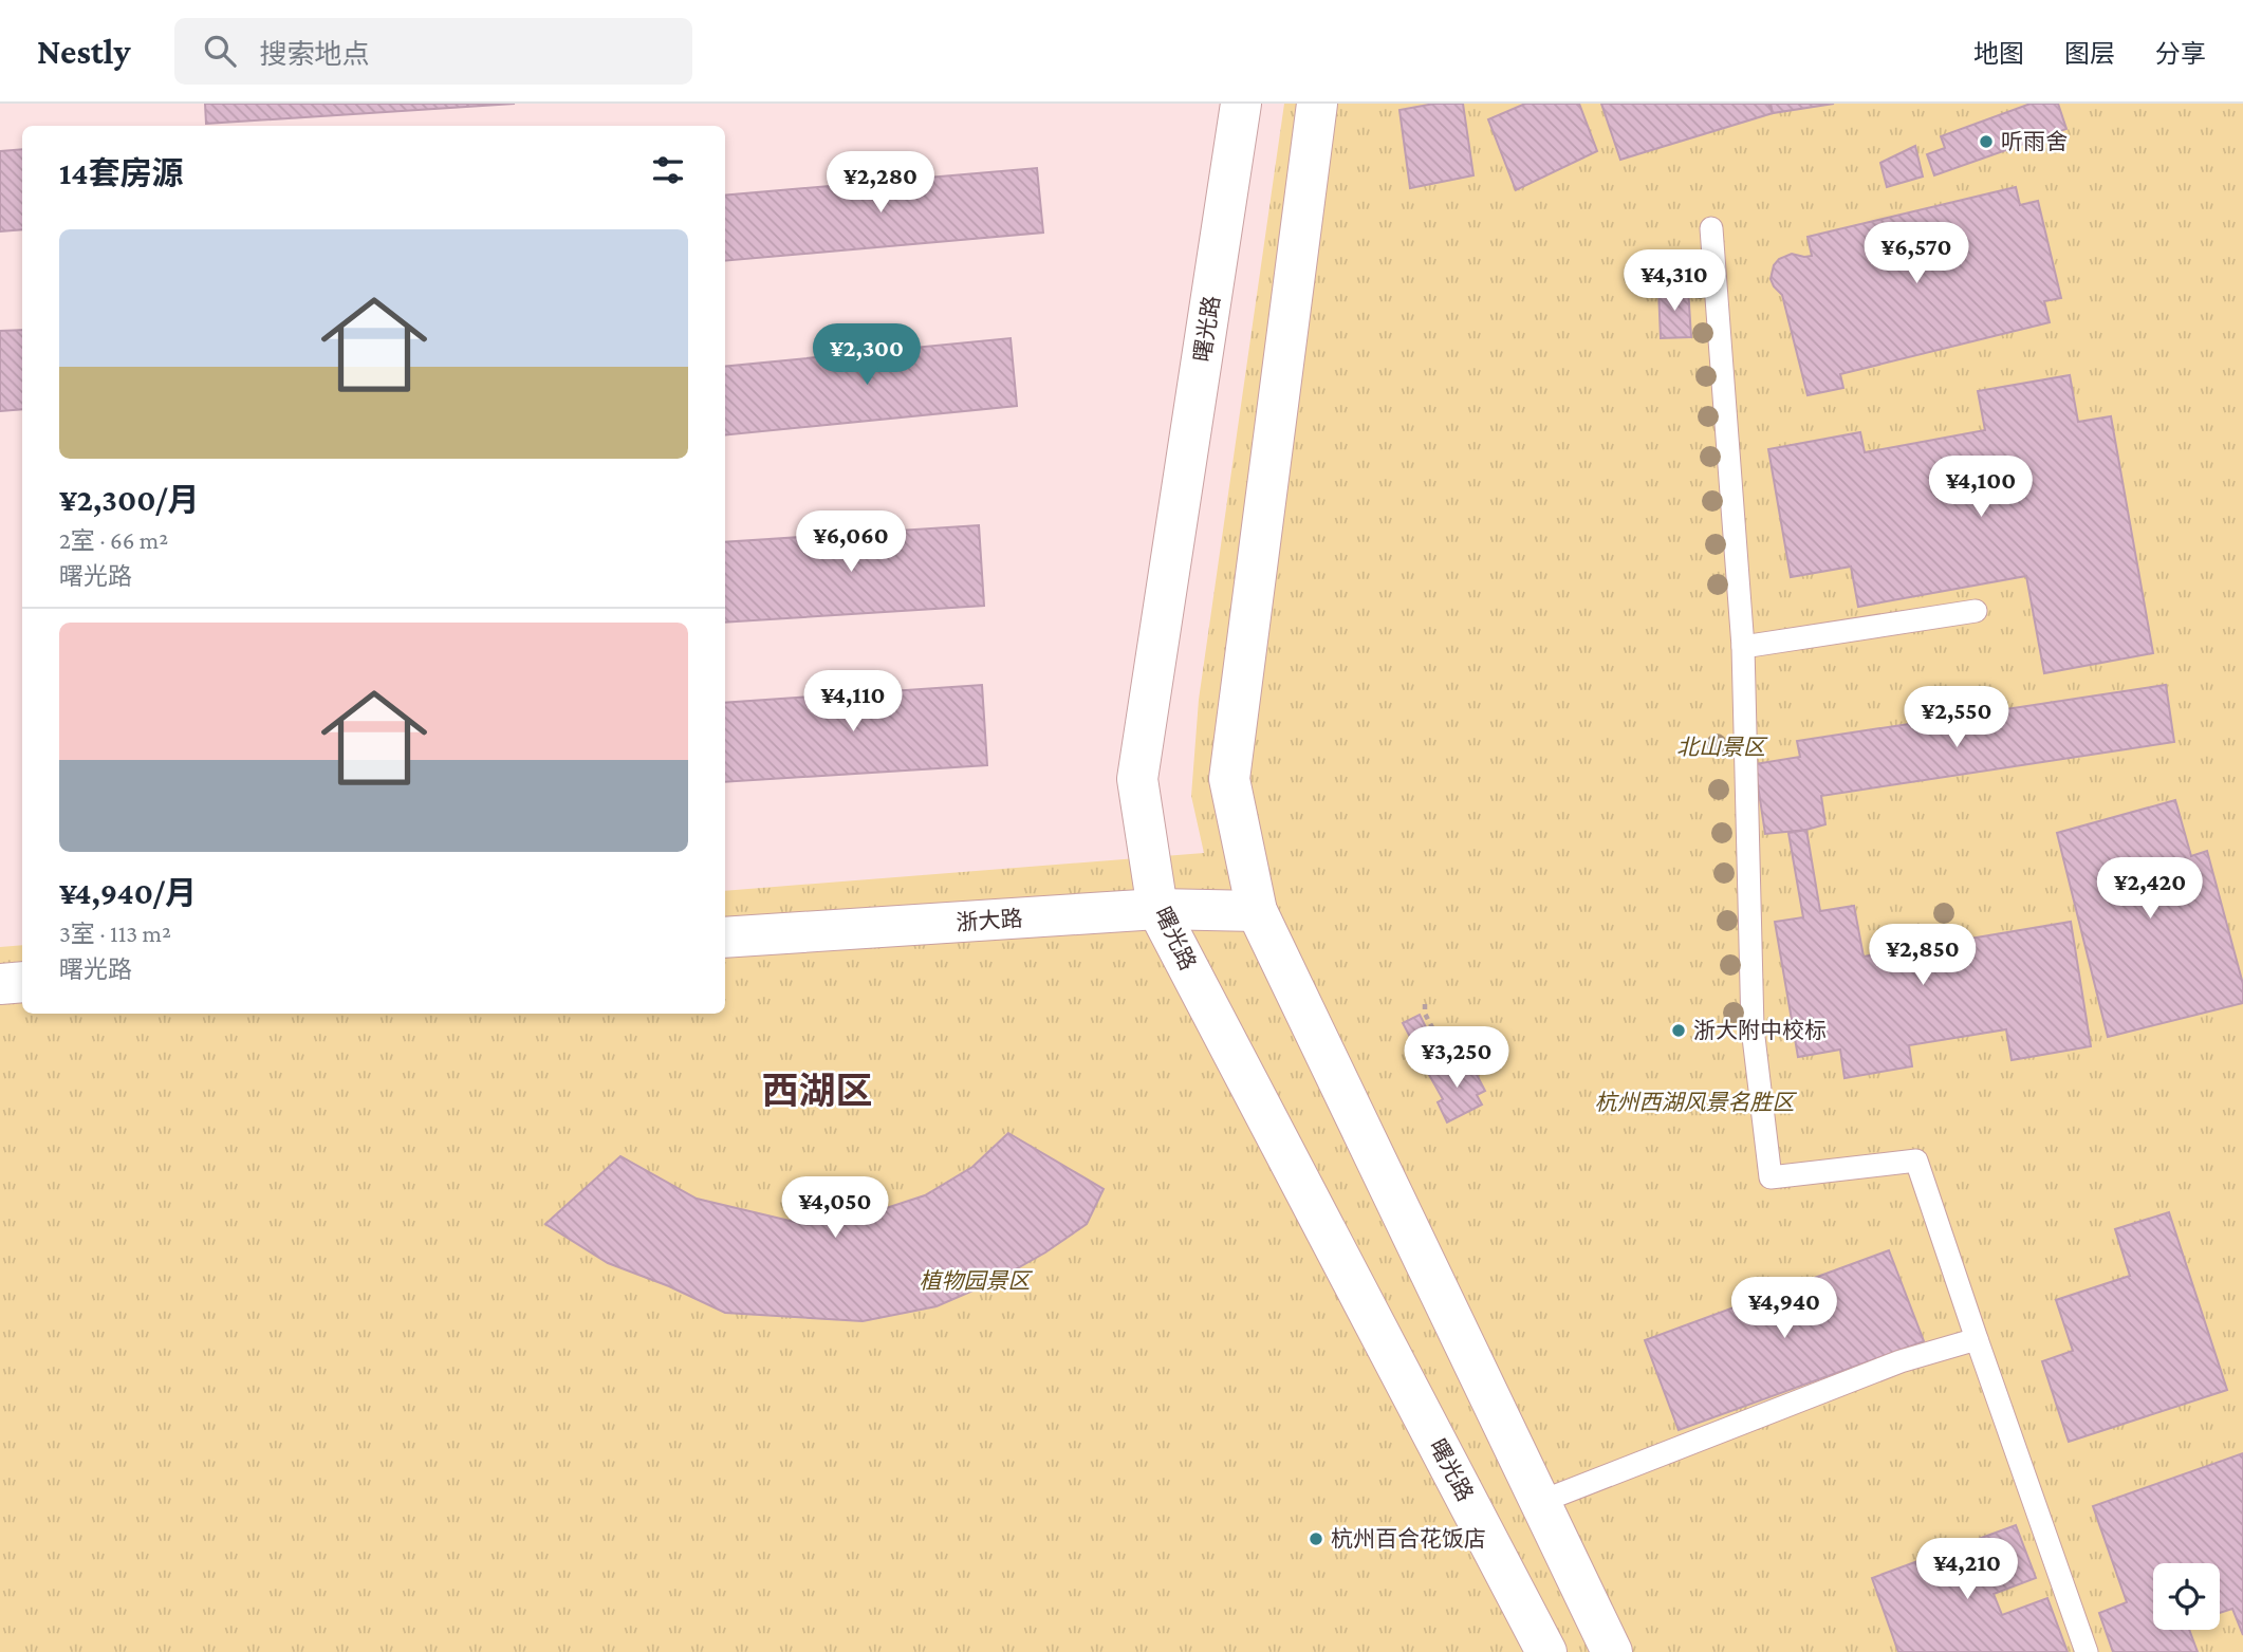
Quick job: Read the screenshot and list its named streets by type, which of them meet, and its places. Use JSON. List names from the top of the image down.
{
  "streets": {
    "main road": ["曙光路", "浙大路"]
  },
  "crossings": [
    ["曙光路", "浙大路"]
  ],
  "districts": ["西湖区"],
  "parks": ["北山景区", "杭州西湖风景名胜区", "植物园景区"],
  "places": ["听雨舍", "浙大附中校标", "杭州百合花饭店"],
  "page": {
    "header": "Nestly",
    "search": "搜索地点",
    "nav": ["地图", "图层", "分享"],
    "heading": "14套房源",
    "price": [
      "¥2,280",
      "¥6,570",
      "¥4,310",
      "¥2,300",
      "¥4,100",
      "¥6,060",
      "¥4,110",
      "¥2,550",
      "¥2,420",
      "¥2,850",
      "¥3,250",
      "¥4,050",
      "¥4,940",
      "¥4,210"
    ],
    "list": [
      {
        "name": "¥2,300/月",
        "note": "2室 · 66 m² · 曙光路"
      },
      {
        "name": "¥4,940/月",
        "note": "3室 · 113 m² · 曙光路"
      }
    ]
  }
}
